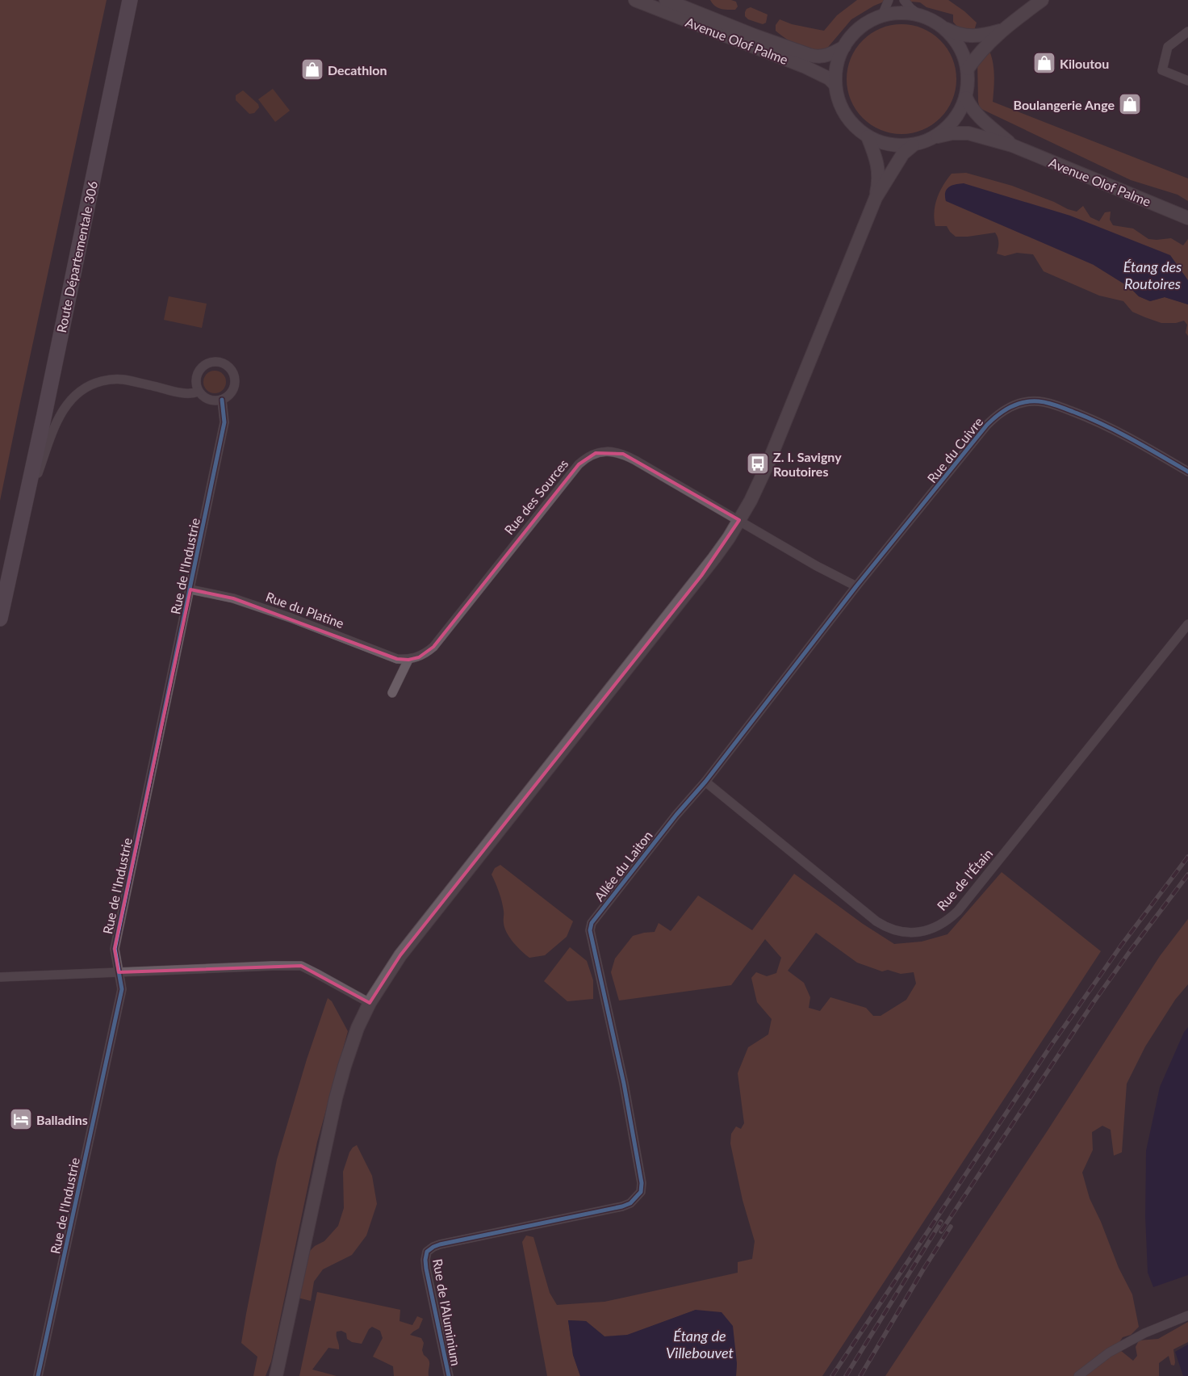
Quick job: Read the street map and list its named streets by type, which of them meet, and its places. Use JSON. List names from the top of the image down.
{
  "streets": {
    "main road": ["Route Départementale 306"],
    "street": [
      "Avenue Olof Palme",
      "Rue du Cuivre",
      "Rue des Sources",
      "Rue de l'Industrie",
      "Rue du Platine",
      "Allée du Laiton",
      "Rue de l'Étain",
      "Rue de l'Aluminium"
    ]
  },
  "crossings": [
    ["Rue du Cuivre", "Rue des Sources"],
    ["Rue du Cuivre", "Allée du Laiton"],
    ["Rue des Sources", "Rue du Platine"],
    ["Rue des Sources", "Allée du Laiton"],
    ["Rue de l'Industrie", "Rue du Platine"],
    ["Allée du Laiton", "Rue de l'Étain"],
    ["Allée du Laiton", "Rue de l'Aluminium"]
  ],
  "water": ["Étang des Routoires", "Étang de Villebouvet"],
  "places": {
    "shop": ["Kiloutou", "Decathlon", "Boulangerie Ange"],
    "bus stop": ["Z. I. Savigny Routoires"],
    "hotel": ["Balladins"]
  }
}
